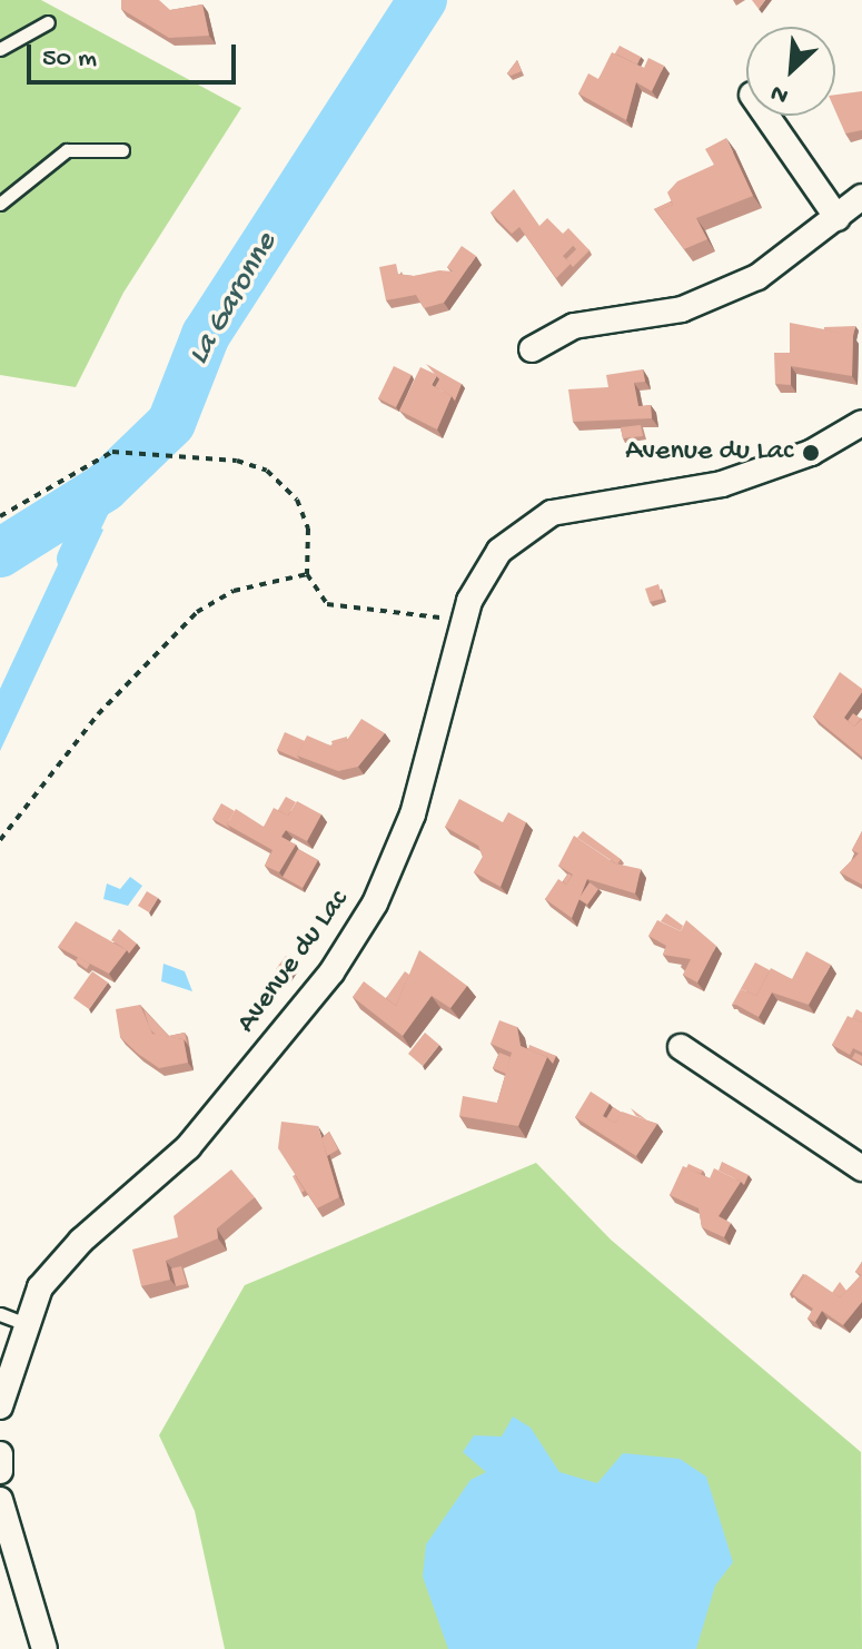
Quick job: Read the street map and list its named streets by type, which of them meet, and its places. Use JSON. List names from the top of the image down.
{
  "streets": {
    "street": ["Avenue du Lac"]
  },
  "water": ["La Garonne"],
  "places": ["Avenue du Lac"],
  "scale_bar": "50 m",
  "north": "bottom left"
}
